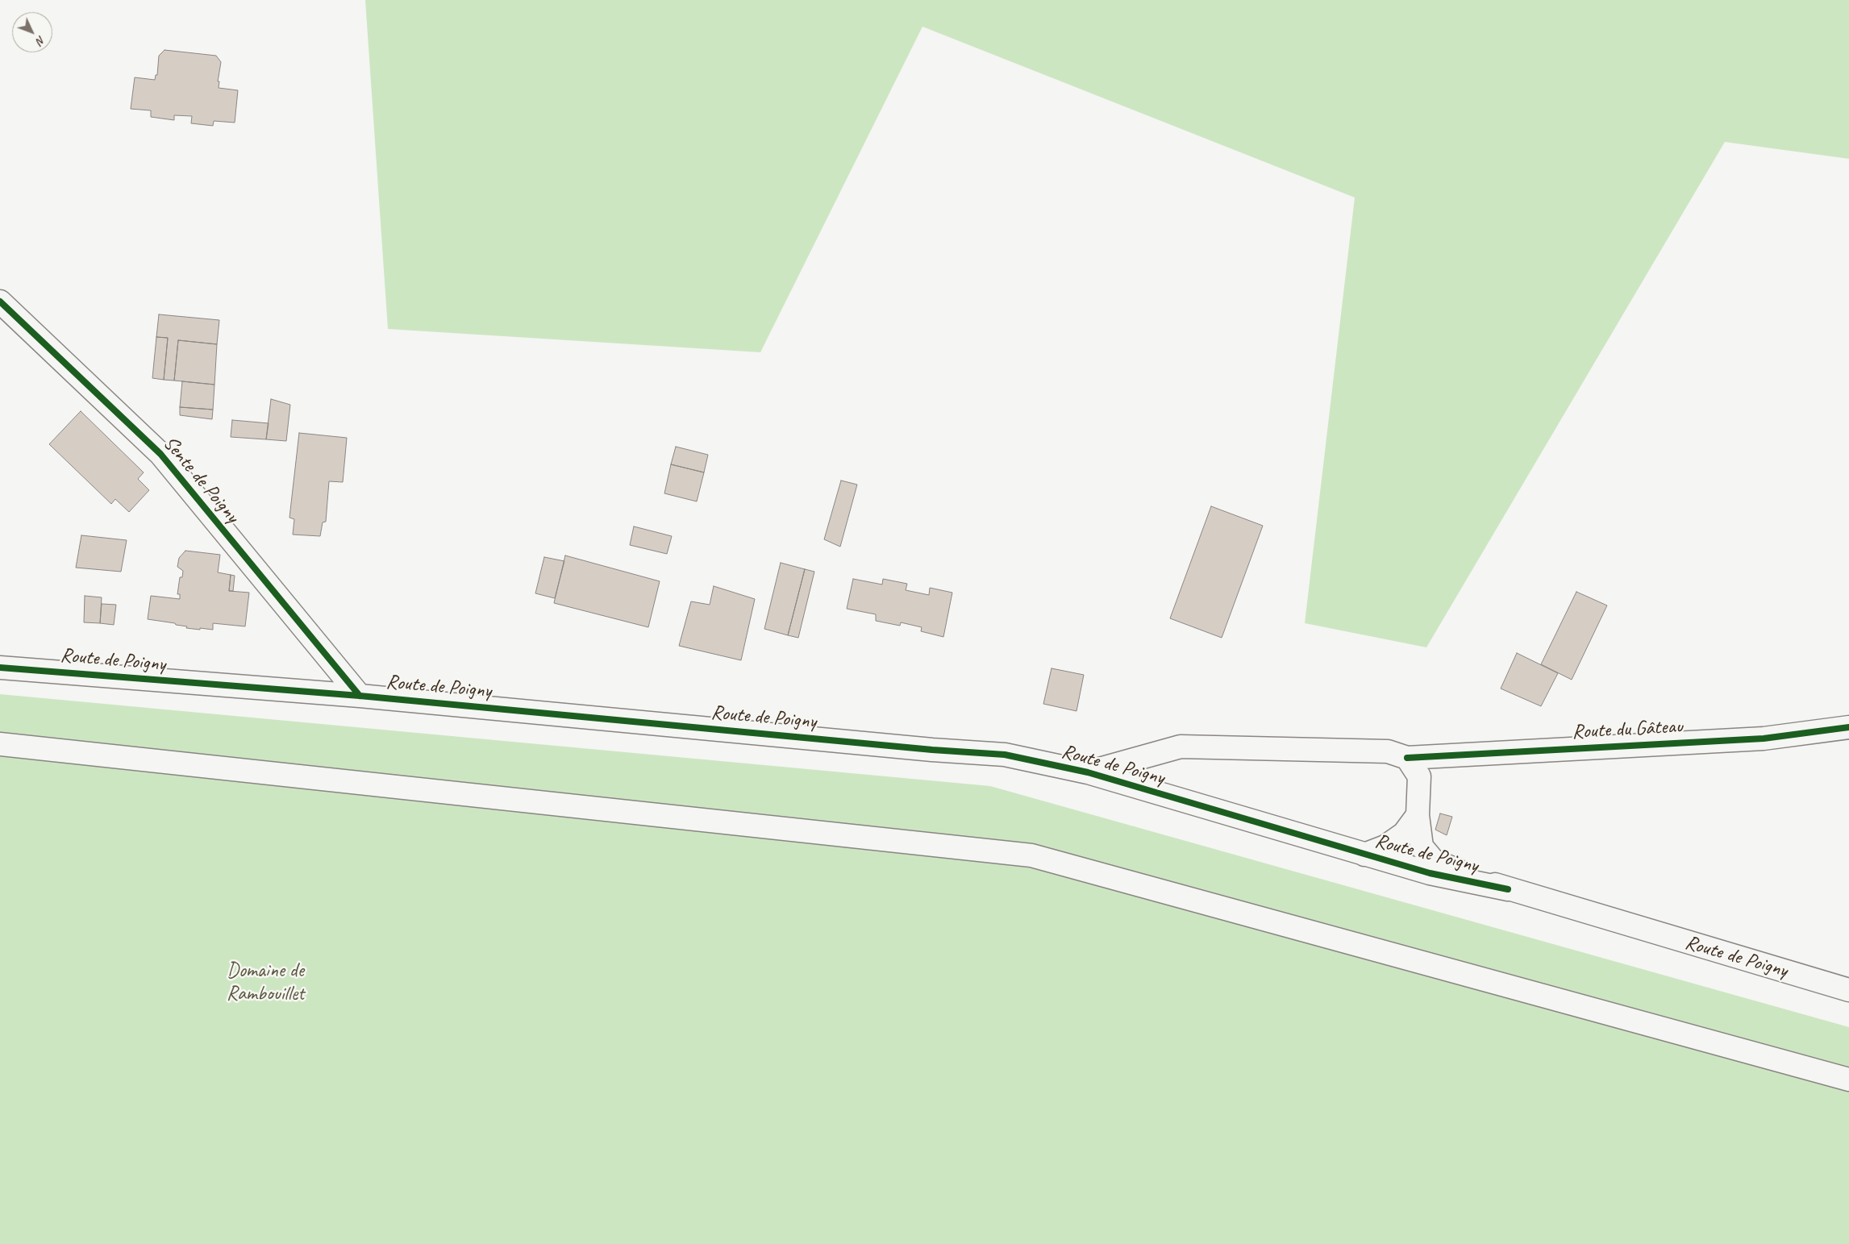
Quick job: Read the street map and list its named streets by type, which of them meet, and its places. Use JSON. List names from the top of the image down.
{
  "streets": {
    "street": ["Sente de Poigny", "Route de Poigny", "Route du Gâteau"]
  },
  "crossings": [
    ["Sente de Poigny", "Route de Poigny"],
    ["Route de Poigny", "Route du Gâteau"]
  ],
  "parks": ["Domaine de Rambouillet"],
  "north": "bottom right"
}
